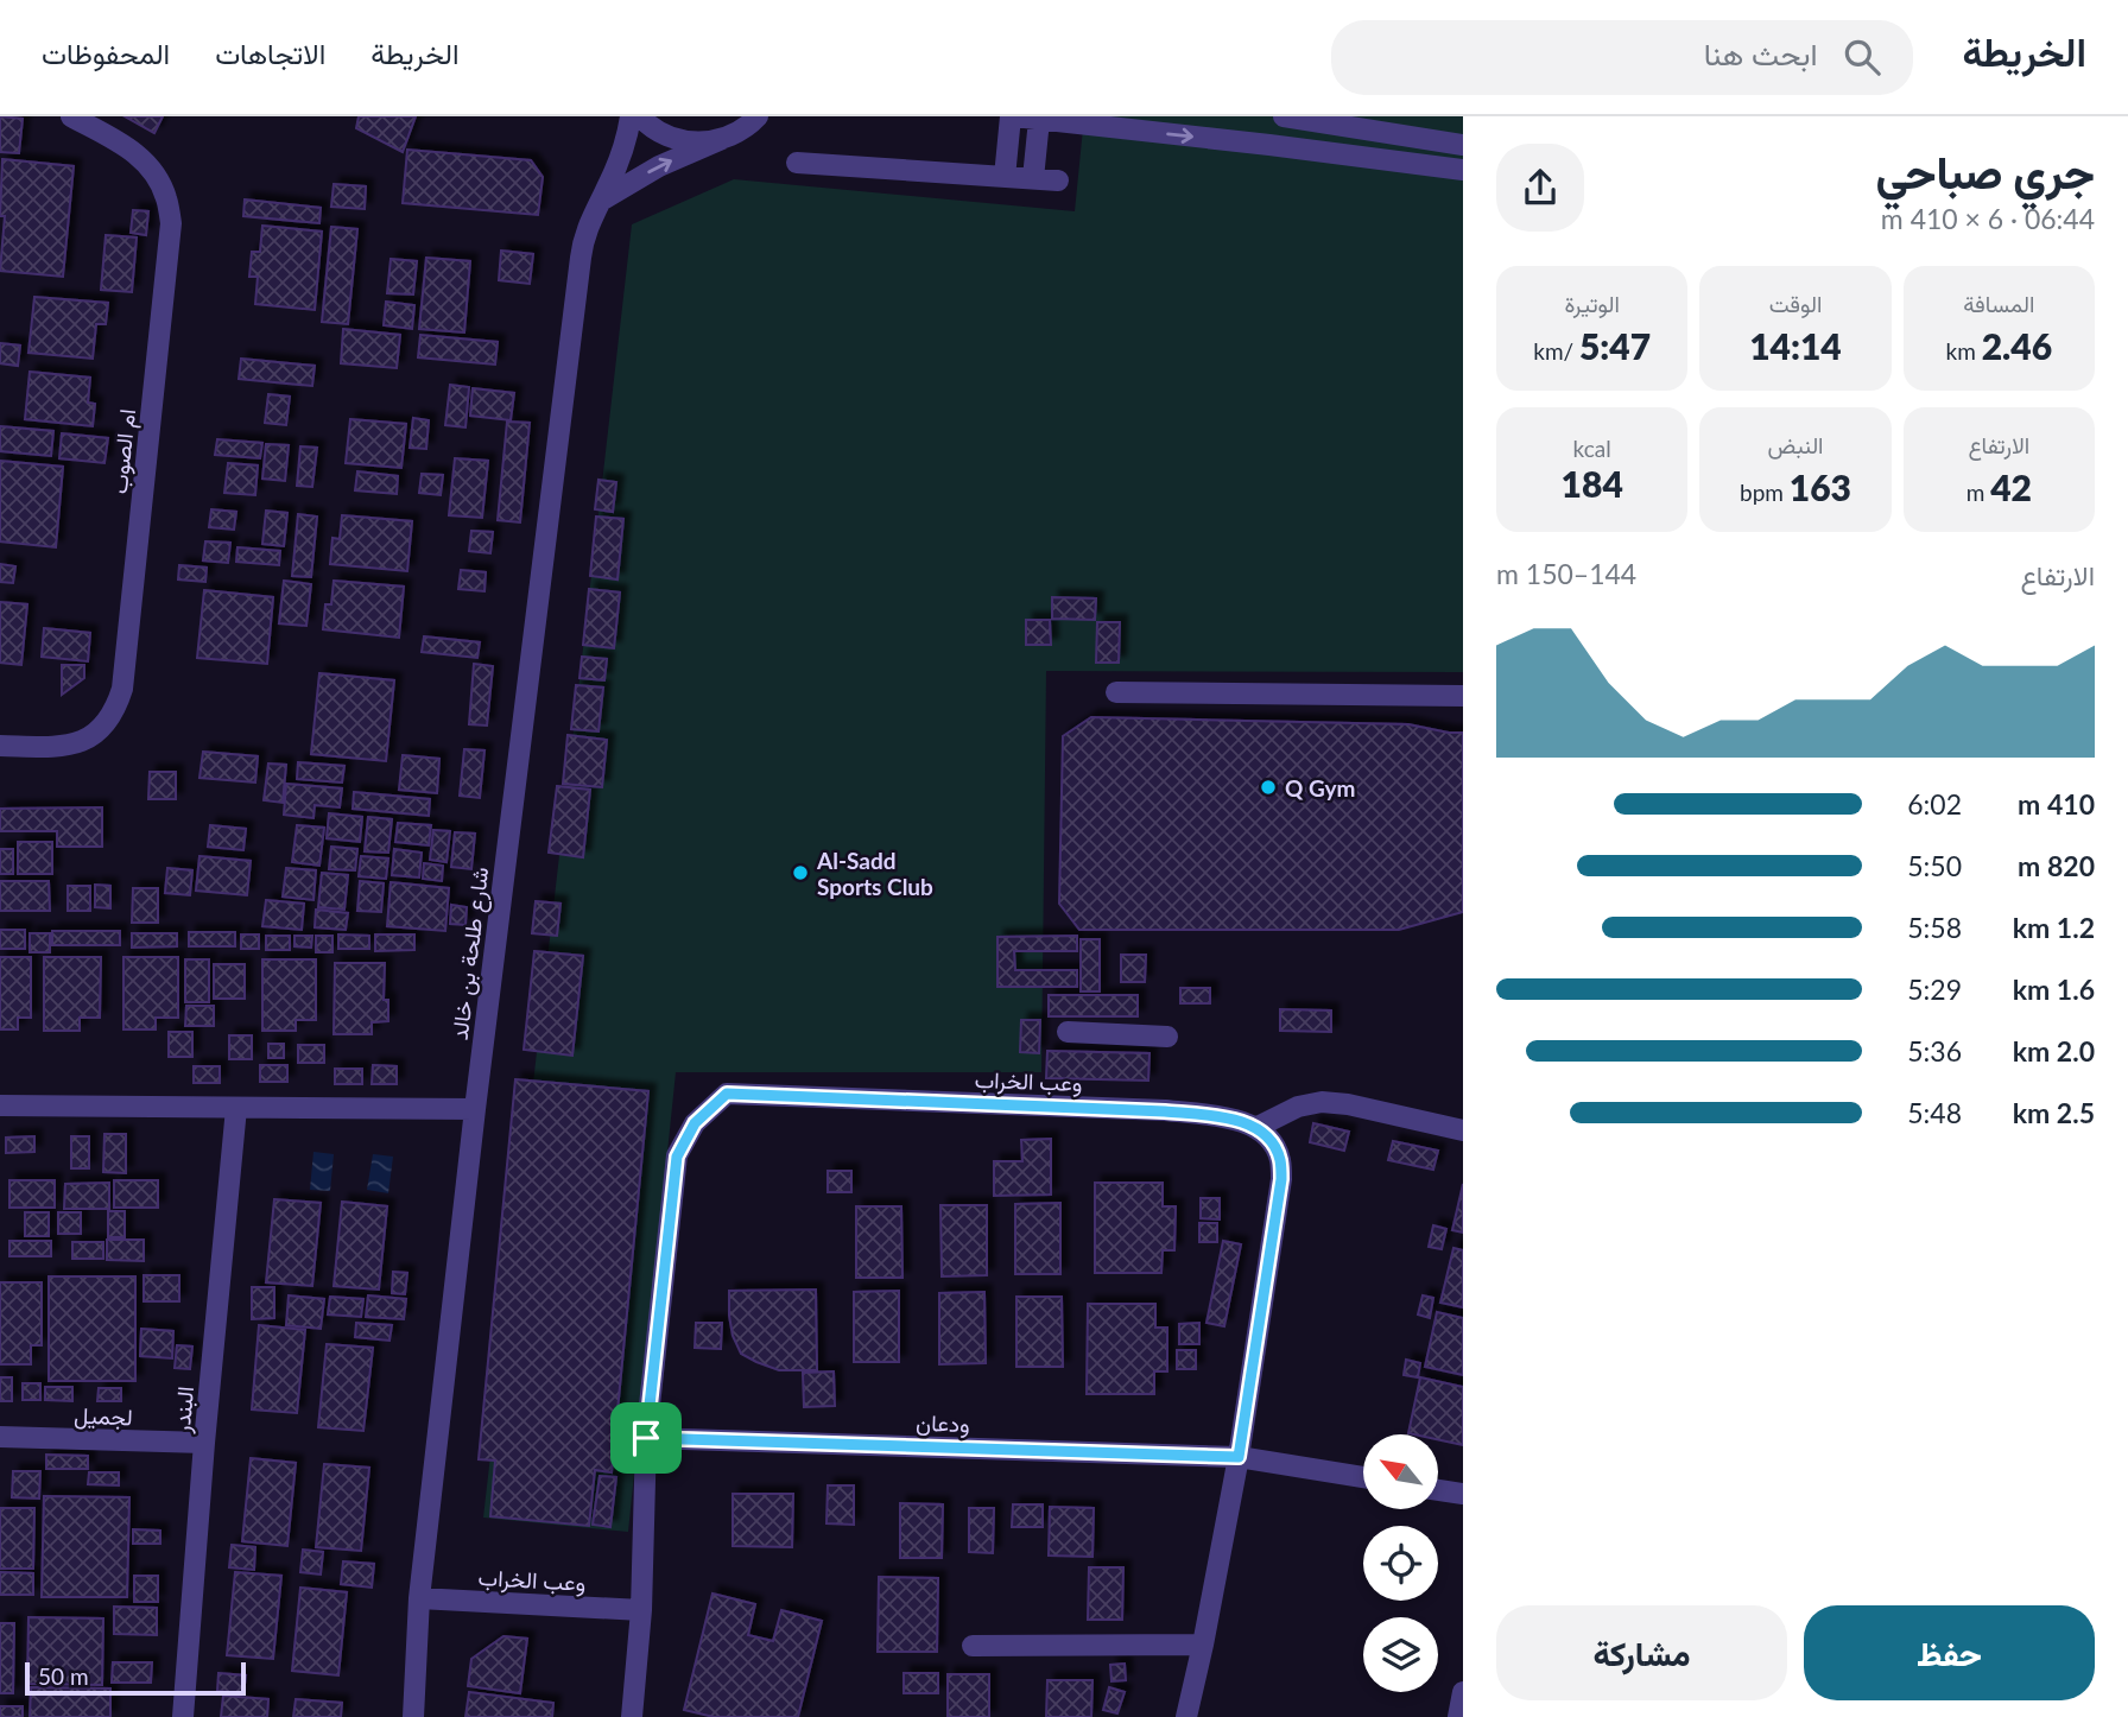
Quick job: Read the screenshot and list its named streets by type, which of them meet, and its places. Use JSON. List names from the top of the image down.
{
  "streets": {
    "street": [
      "ام الصوب",
      "شارع طلحة بن خالد",
      "وعب الخراب",
      "البندر",
      "لجميل",
      "ودعان"
    ]
  },
  "crossings": [
    ["شارع طلحة بن خالد", "وعب الخراب"],
    ["وعب الخراب", "ودعان"],
    ["البندر", "لجميل"]
  ],
  "places": ["Q Gym", "Al-Sadd Sports Club"],
  "scale_bar": "50 m",
  "north": "top left",
  "page": {
    "header": "الخريطة",
    "search": "ابحث هنا",
    "nav": ["الخريطة", "الاتجاهات", "المحفوظات"],
    "heading": ["جري صباحي", "06:44 · 6 × 410 m"],
    "stats": [
      ["المسافة", "2.46 km"],
      ["الوقت", "14:14"],
      ["الوتيرة", "5:47 /km"],
      ["الارتفاع", "42 m"],
      ["النبض", "163 bpm"],
      ["kcal", "184"]
    ],
    "chart": ["الارتفاع", "144–150 m"],
    "list": [
      {
        "name": "410 m",
        "note": "6:02"
      },
      {
        "name": "820 m",
        "note": "5:50"
      },
      {
        "name": "1.2 km",
        "note": "5:58"
      },
      {
        "name": "1.6 km",
        "note": "5:29"
      },
      {
        "name": "2.0 km",
        "note": "5:36"
      },
      {
        "name": "2.5 km",
        "note": "5:48"
      }
    ],
    "buttons": ["حفظ", "مشاركة"],
    "scale": "50 m"
  }
}
